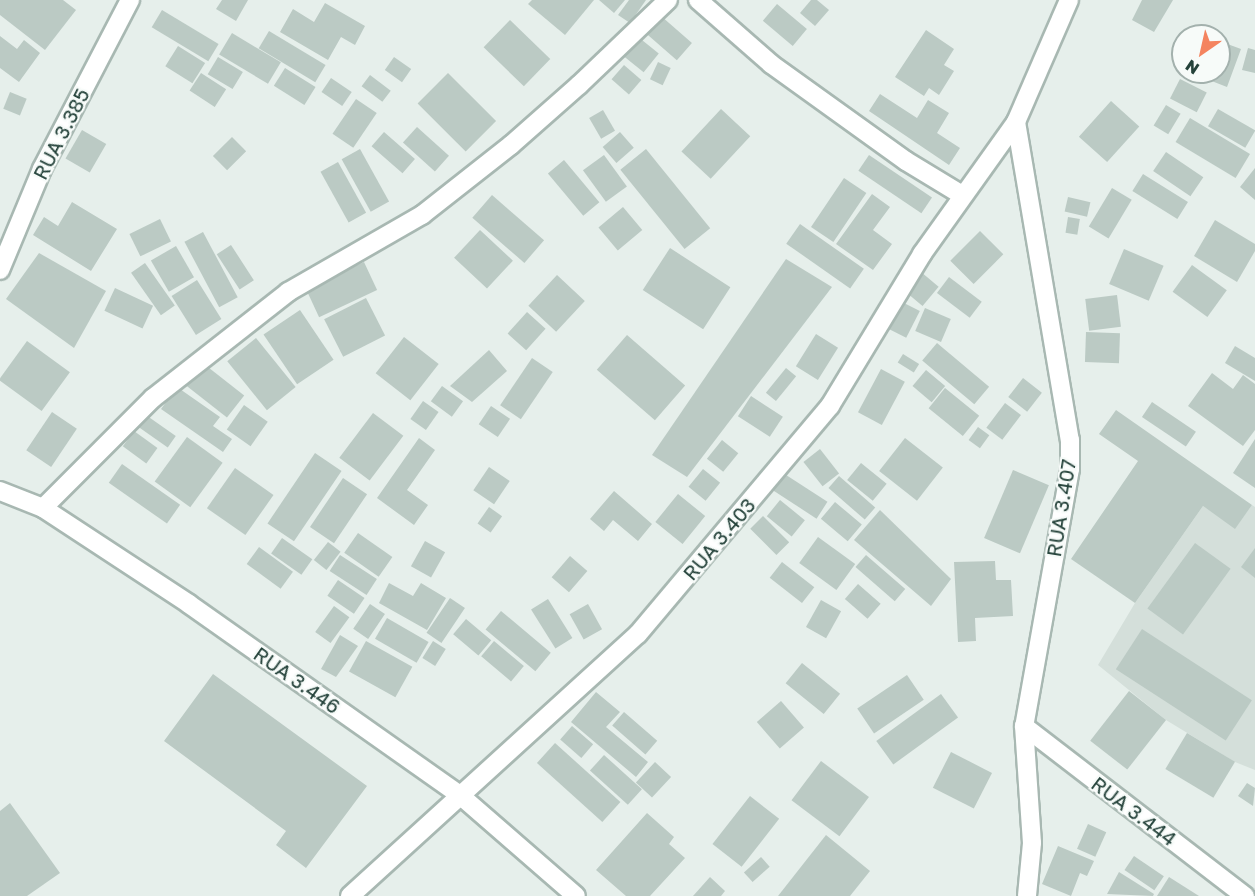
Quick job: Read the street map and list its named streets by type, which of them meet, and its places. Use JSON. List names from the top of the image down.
{
  "streets": {
    "street": [
      "RUA 3.385",
      "RUA 3.407",
      "RUA 3.403",
      "RUA 3.446",
      "RUA 3.444"
    ]
  },
  "crossings": [
    ["RUA 3.407", "RUA 3.403"],
    ["RUA 3.407", "RUA 3.444"],
    ["RUA 3.403", "RUA 3.446"]
  ],
  "north": "bottom left"
}
